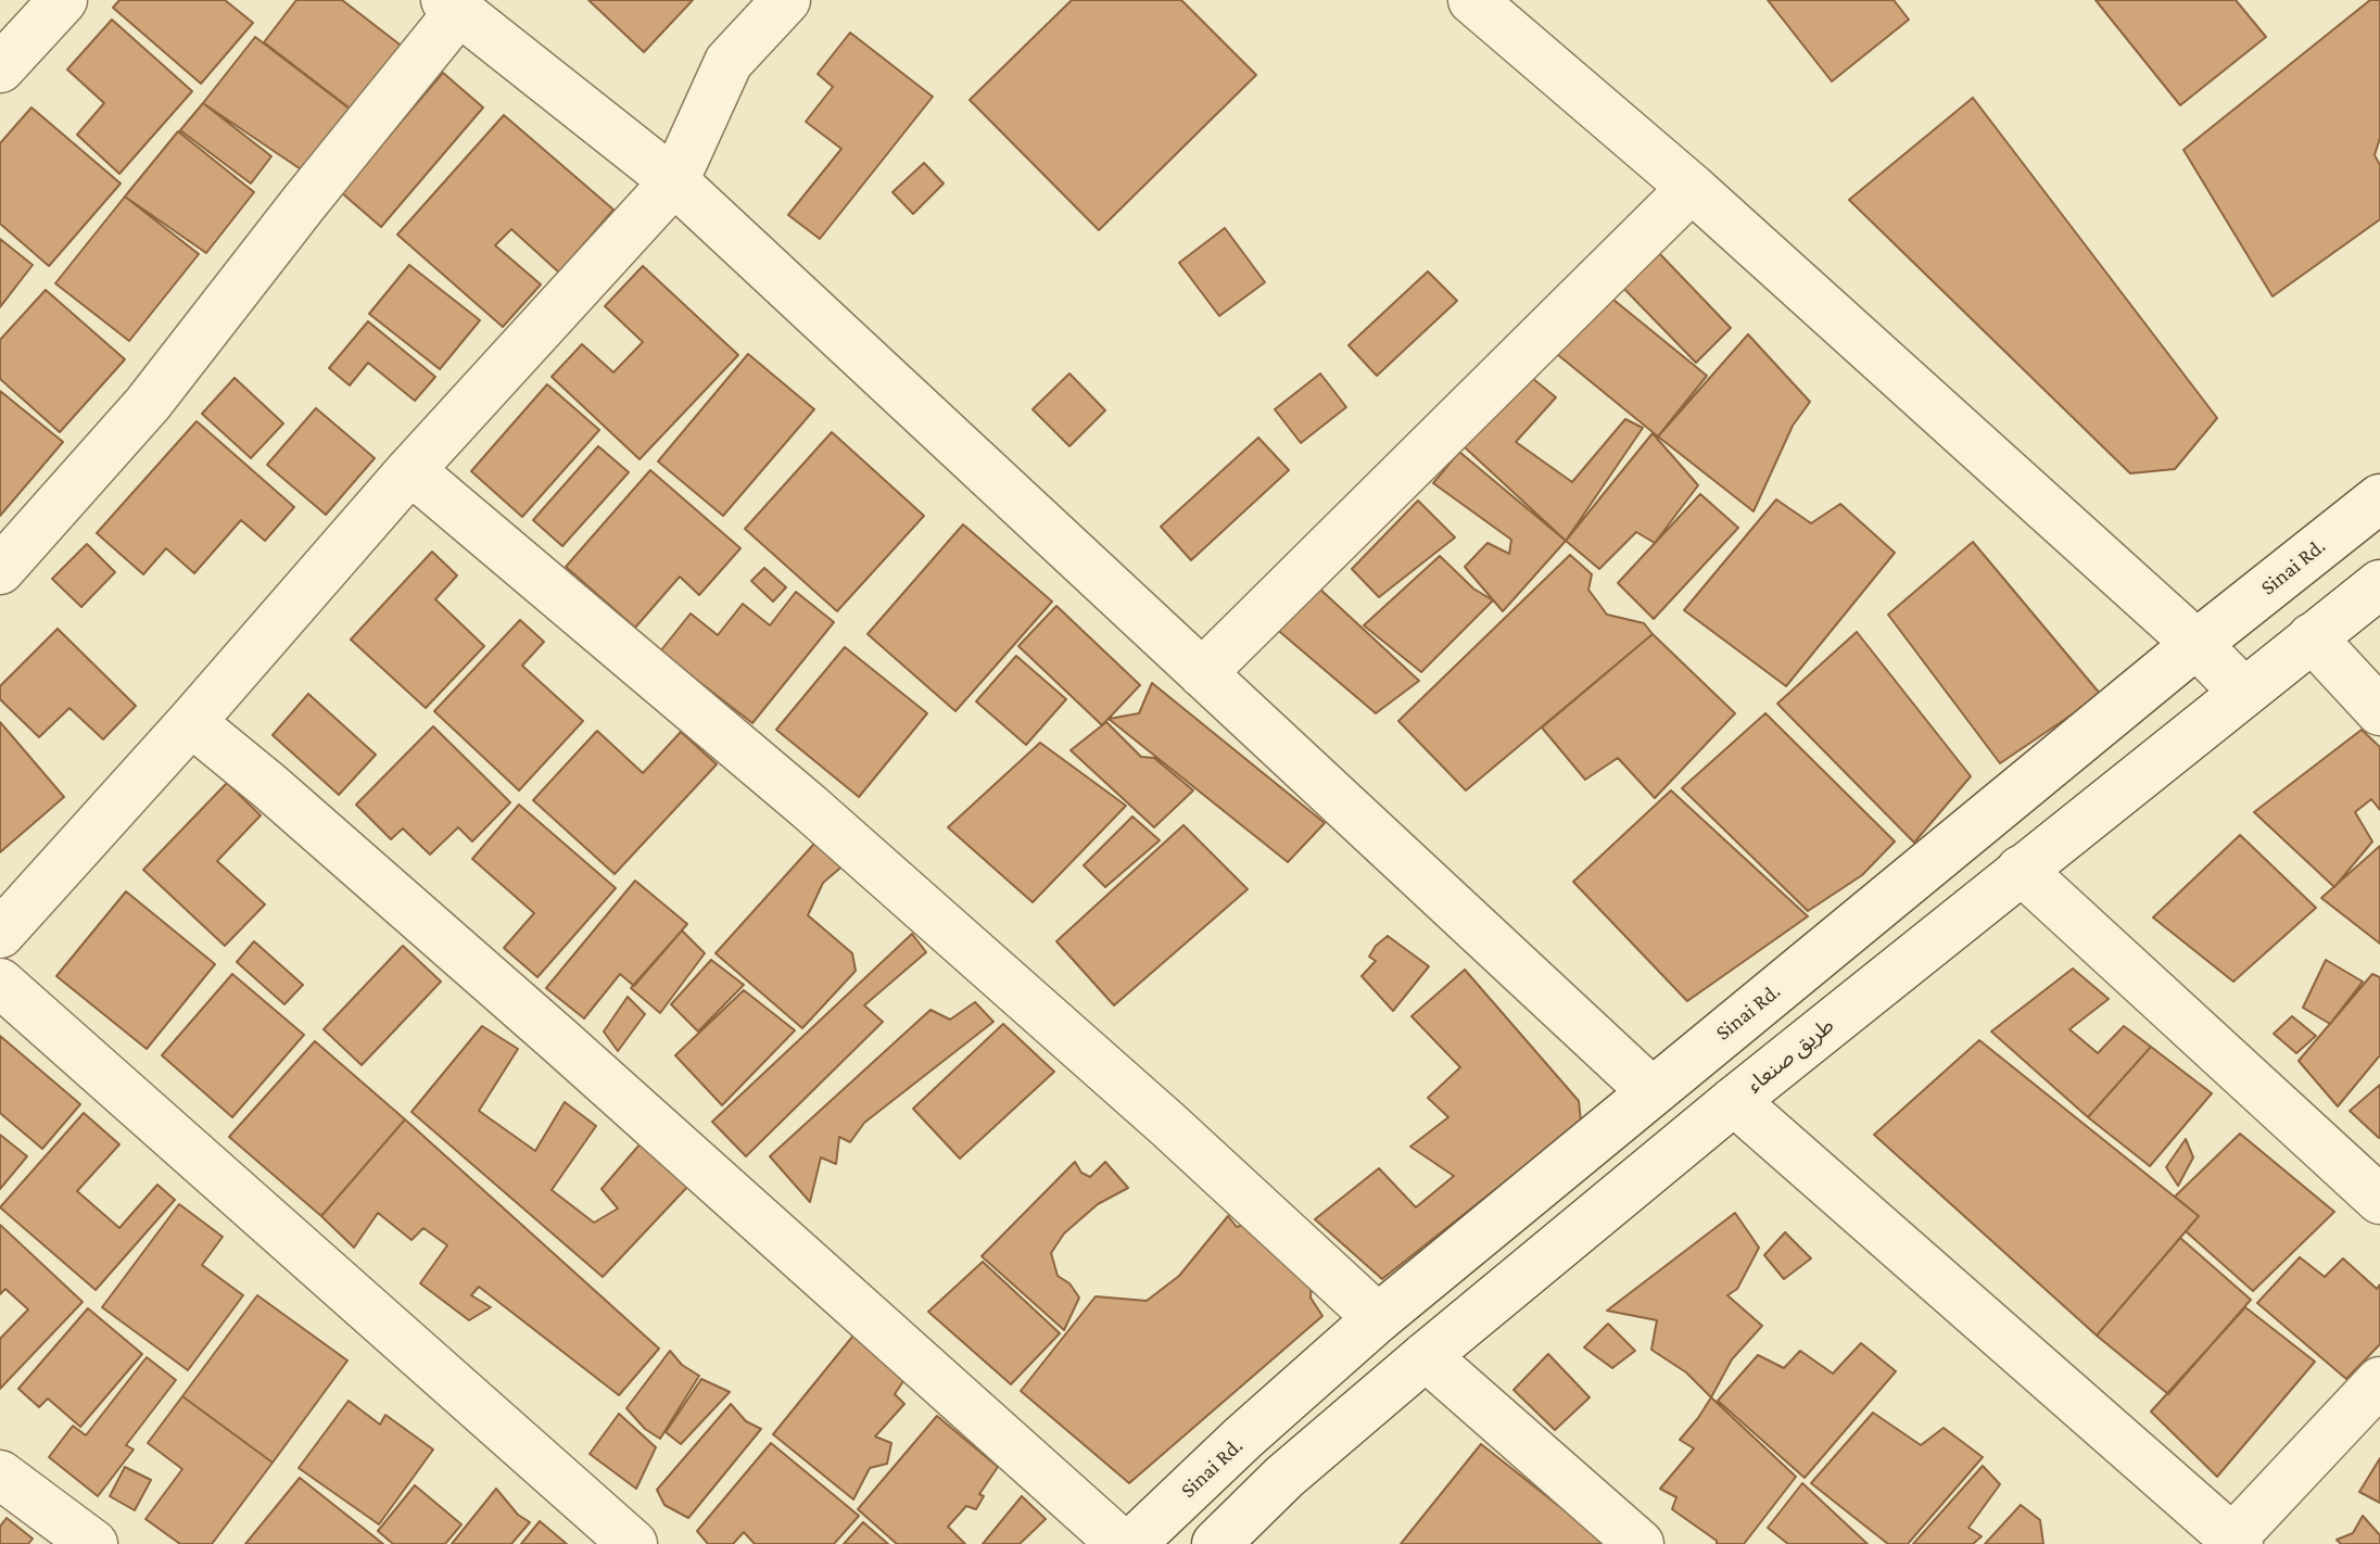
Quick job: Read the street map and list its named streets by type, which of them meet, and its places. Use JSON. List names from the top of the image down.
{
  "streets": {
    "street": ["Sinai Rd.", "طريق صنعاء"]
  }
}
